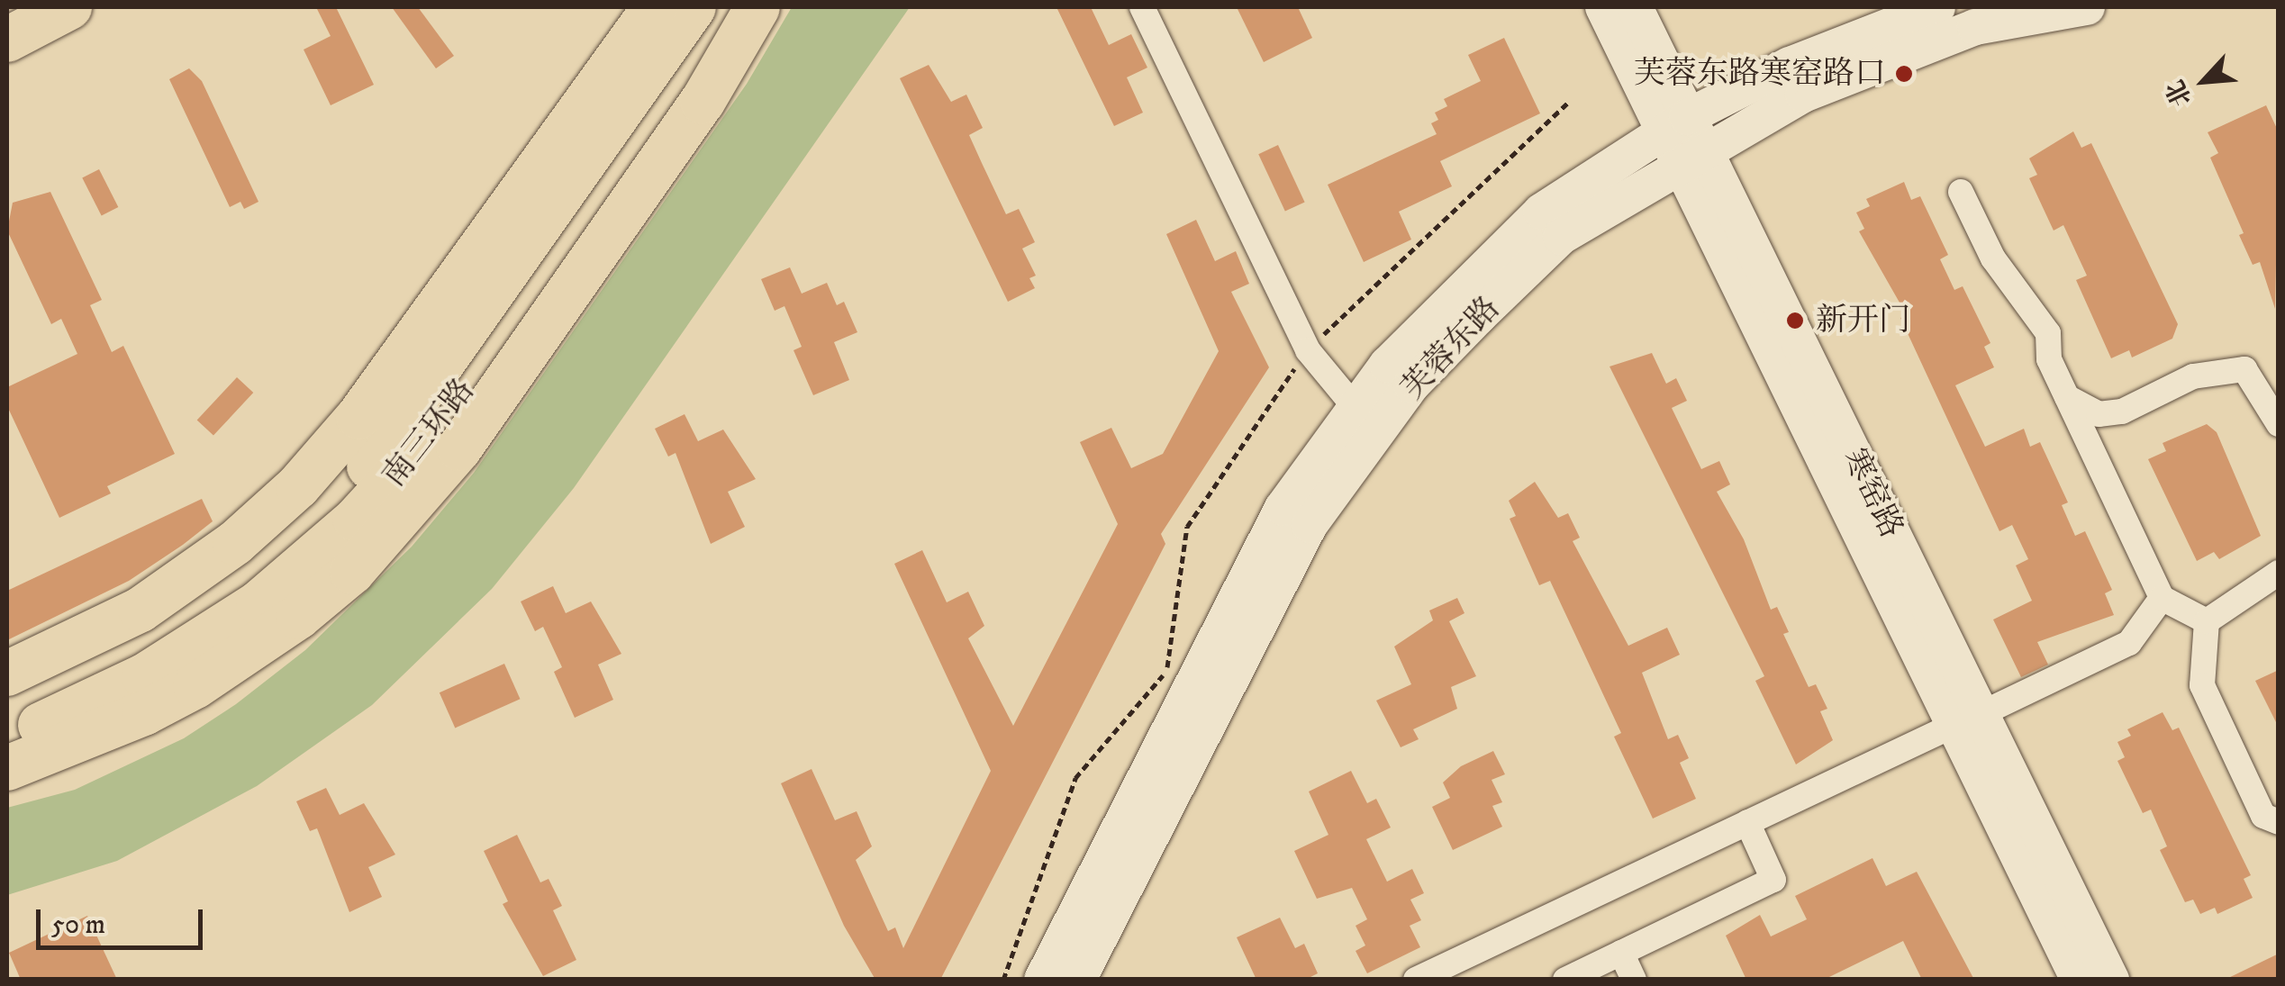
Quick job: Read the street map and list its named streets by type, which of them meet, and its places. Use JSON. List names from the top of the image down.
{
  "streets": {
    "highway": ["南三环路"],
    "main road": ["芙蓉东路", "寒窑路"]
  },
  "crossings": [
    ["芙蓉东路", "寒窑路"]
  ],
  "places": ["芙蓉东路寒窑路口", "新开门"],
  "scale_bar": "50 m",
  "north": "bottom left"
}
